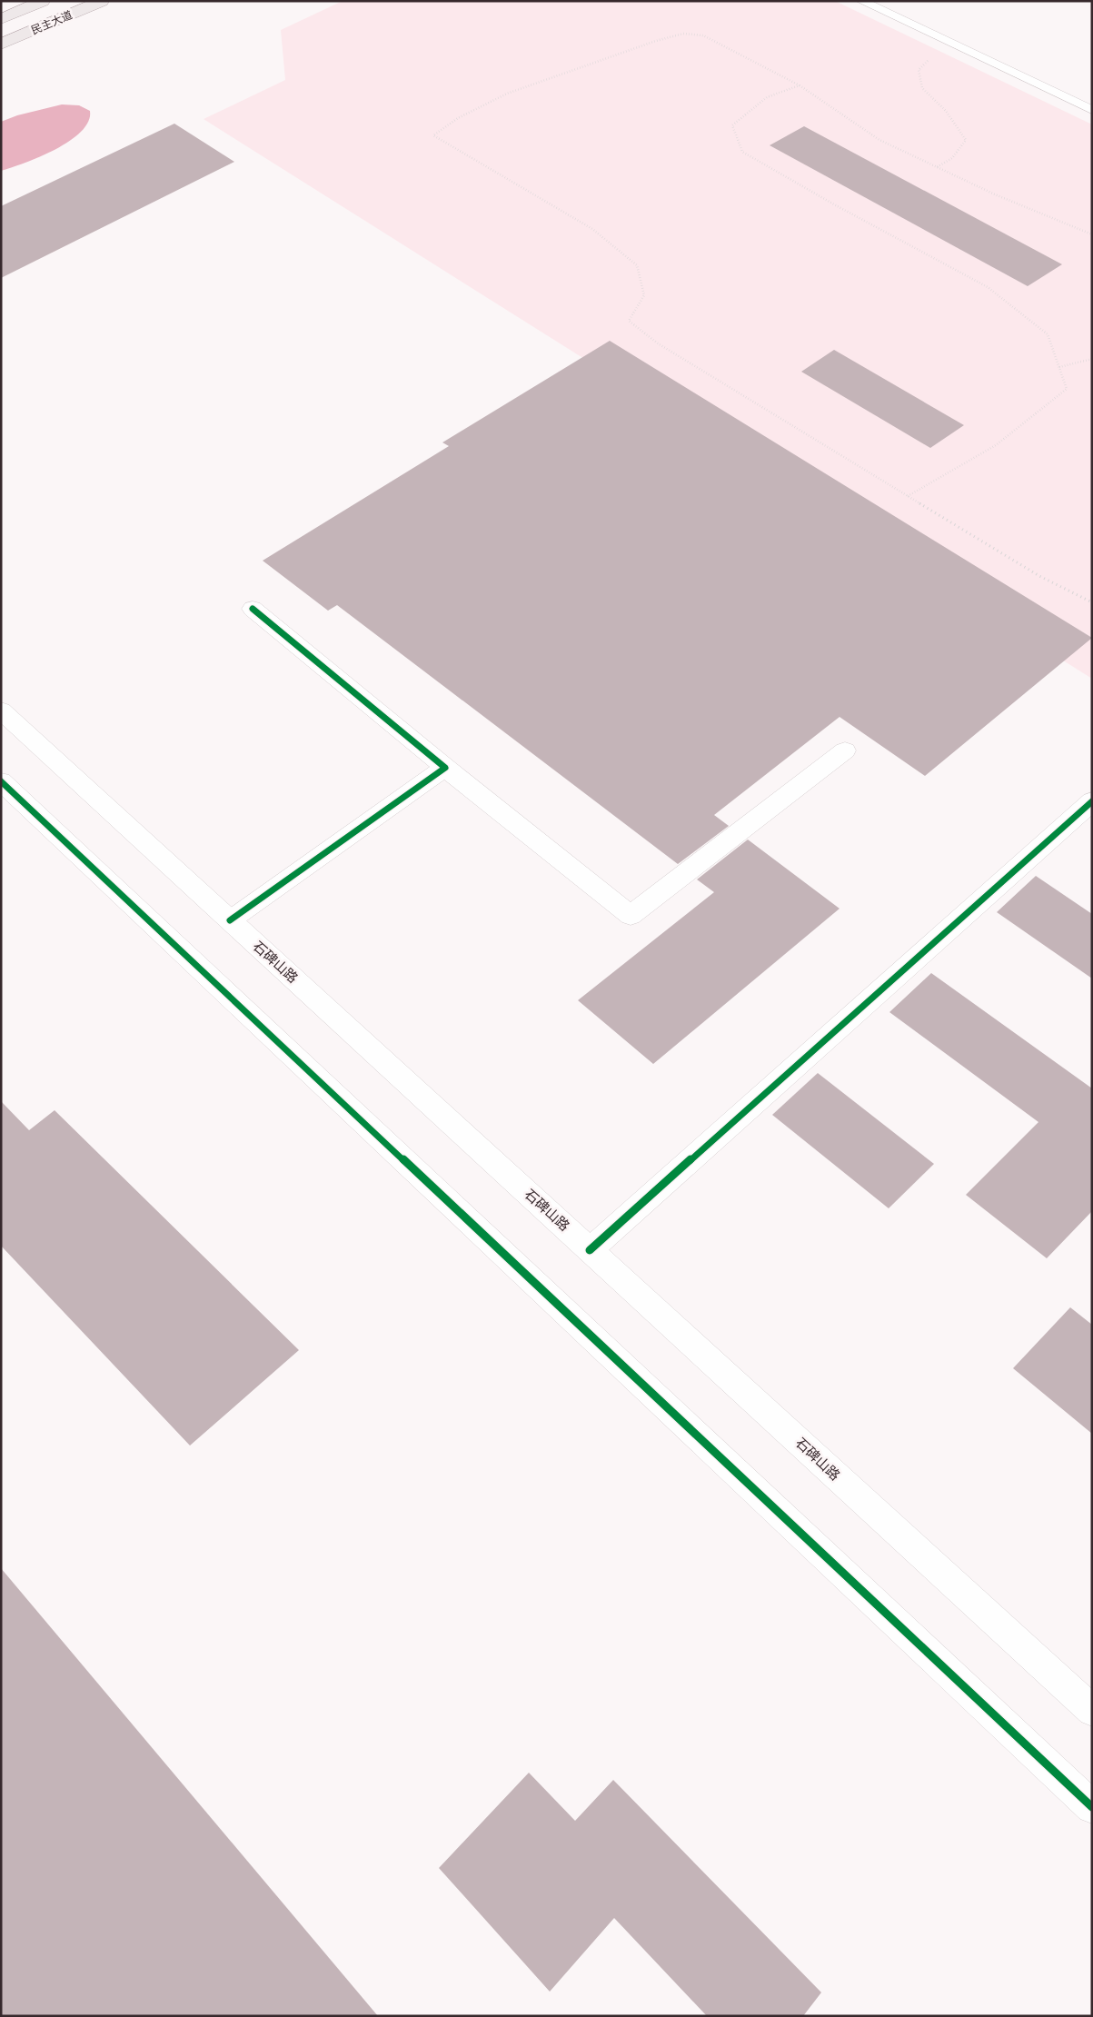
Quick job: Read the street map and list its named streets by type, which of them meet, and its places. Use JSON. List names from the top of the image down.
{
  "streets": {
    "main road": ["民主大道"],
    "street": ["石碑山路"]
  }
}
